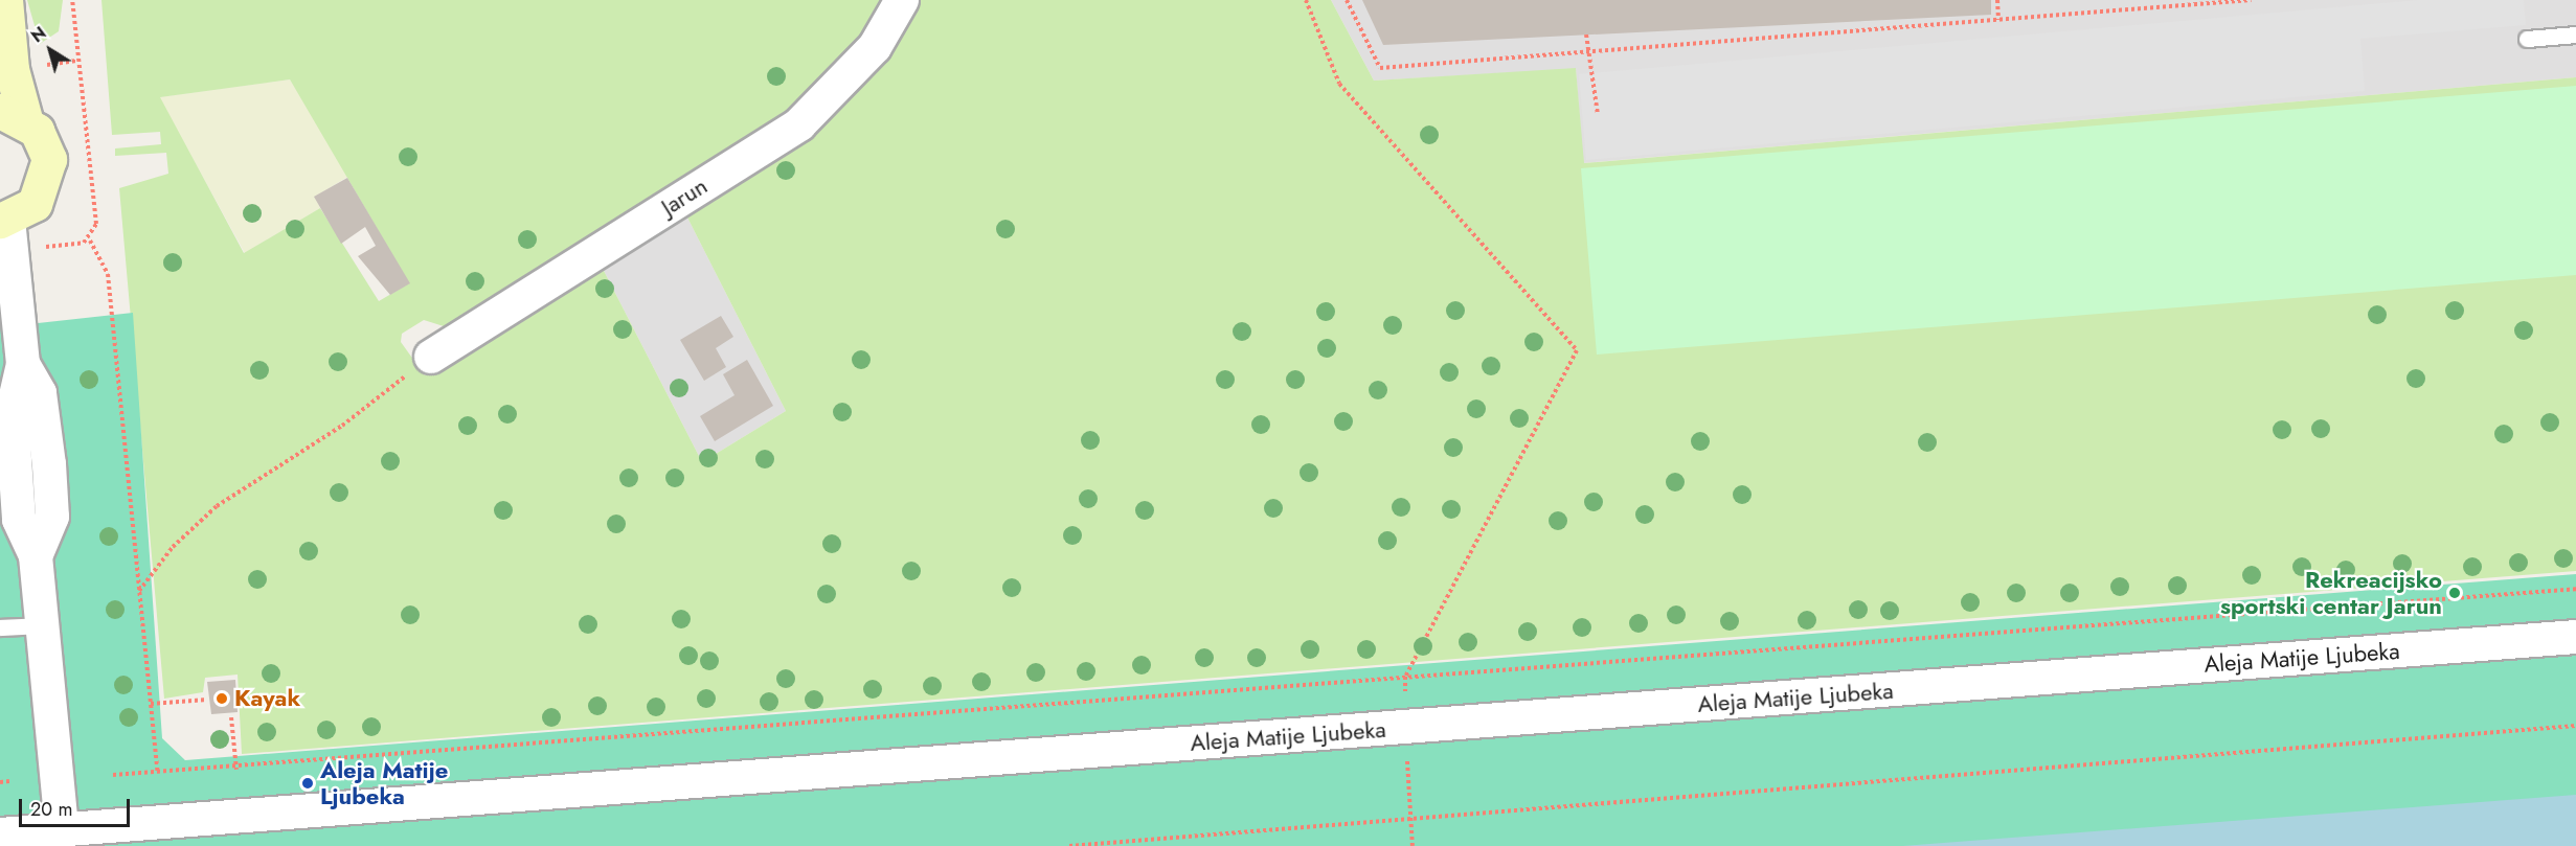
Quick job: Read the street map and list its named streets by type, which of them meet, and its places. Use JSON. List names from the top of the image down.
{
  "streets": {
    "street": ["Jarun", "Aleja Matije Ljubeka"]
  },
  "places": ["Rekreacijsko sportski centar Jarun", "Kayak", "Aleja Matije Ljubeka"],
  "scale_bar": "20 m",
  "north": "top left"
}
